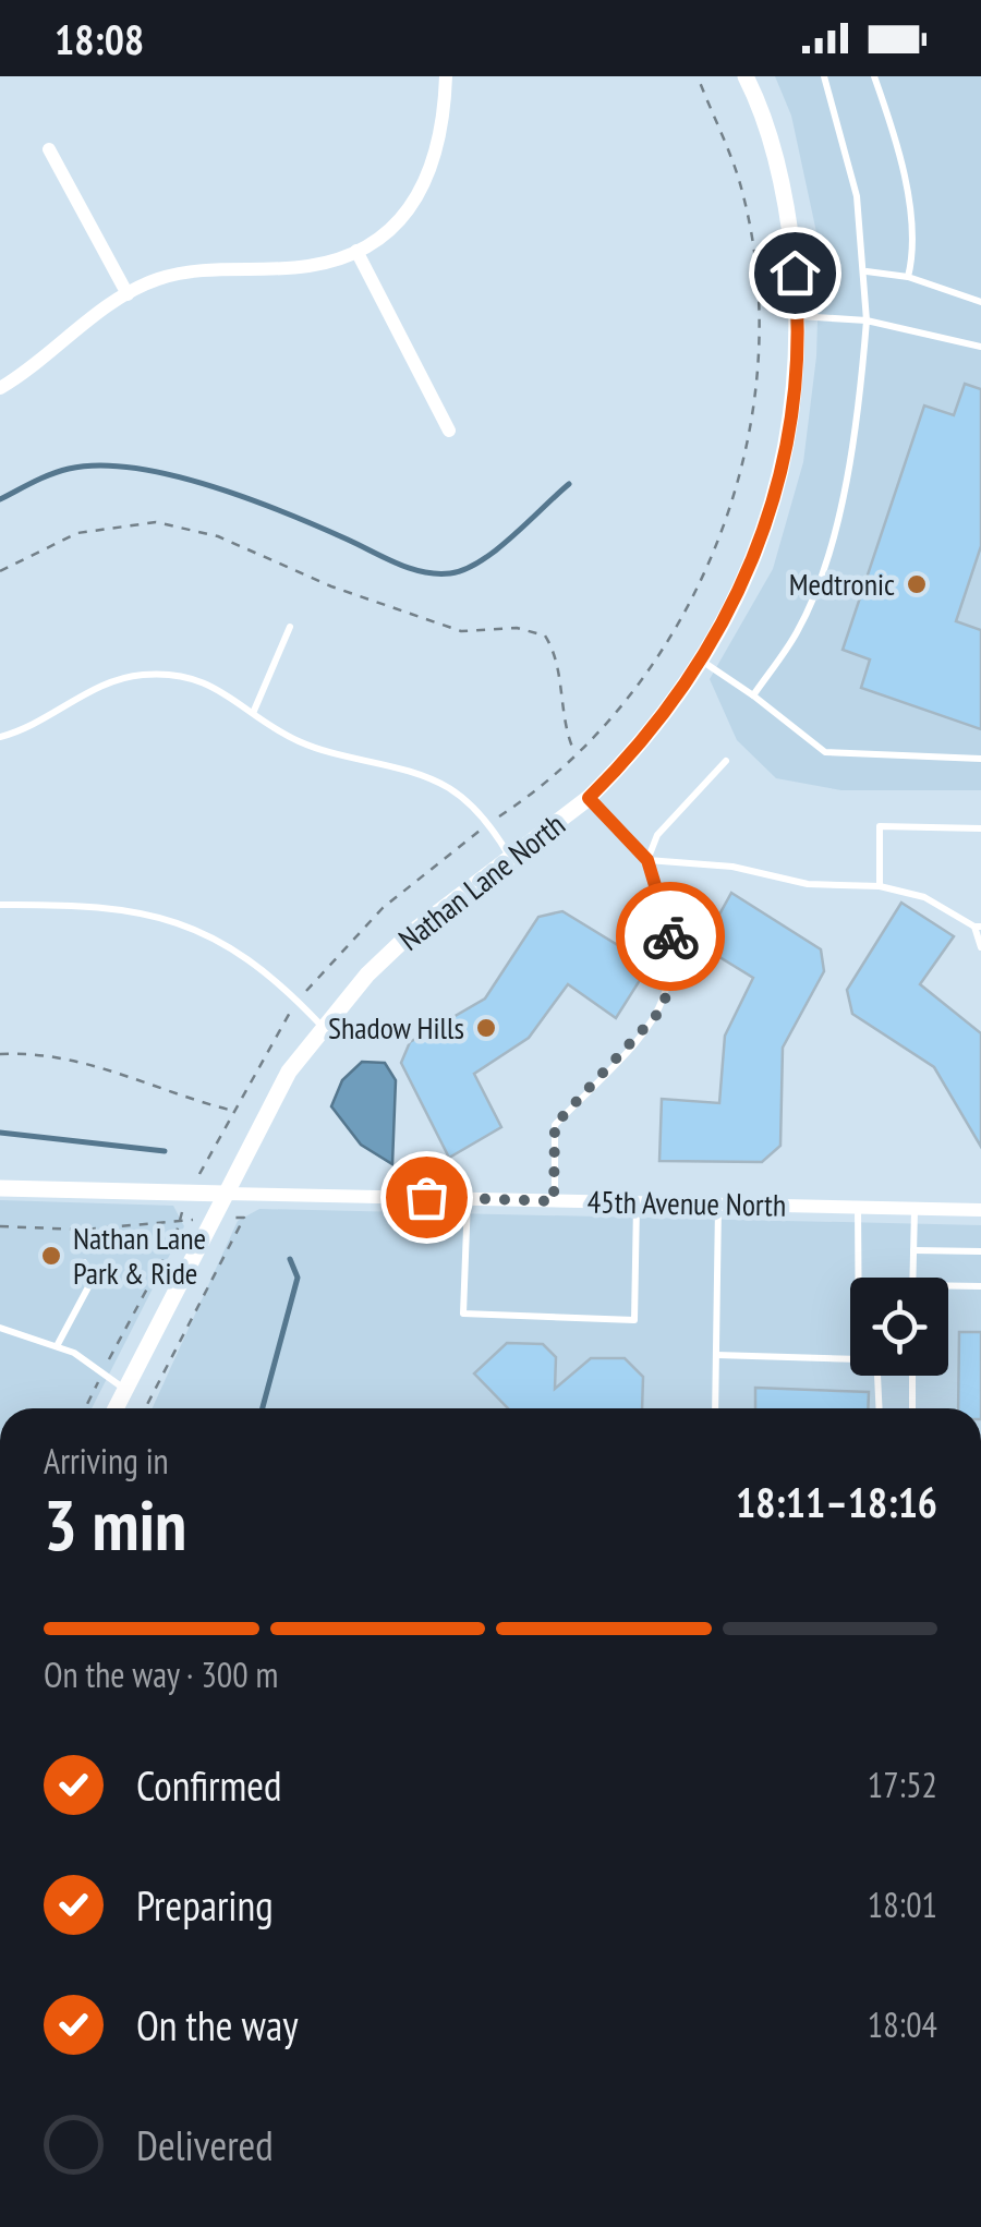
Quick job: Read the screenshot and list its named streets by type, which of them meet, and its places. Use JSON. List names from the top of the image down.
{
  "streets": {
    "street": ["Nathan Lane North", "45th Avenue North"]
  },
  "crossings": [
    ["Nathan Lane North", "45th Avenue North"]
  ],
  "places": ["Medtronic", "Shadow Hills", "Nathan Lane Park & Ride"],
  "page": {
    "status": "18:08",
    "heading": ["3 min", "Arriving in", "18:11–18:16"],
    "bar": "On the way · 300 m",
    "list": [
      ["Confirmed", "17:52"],
      ["Preparing", "18:01"],
      ["On the way", "18:04"],
      "Delivered"
    ]
  }
}
